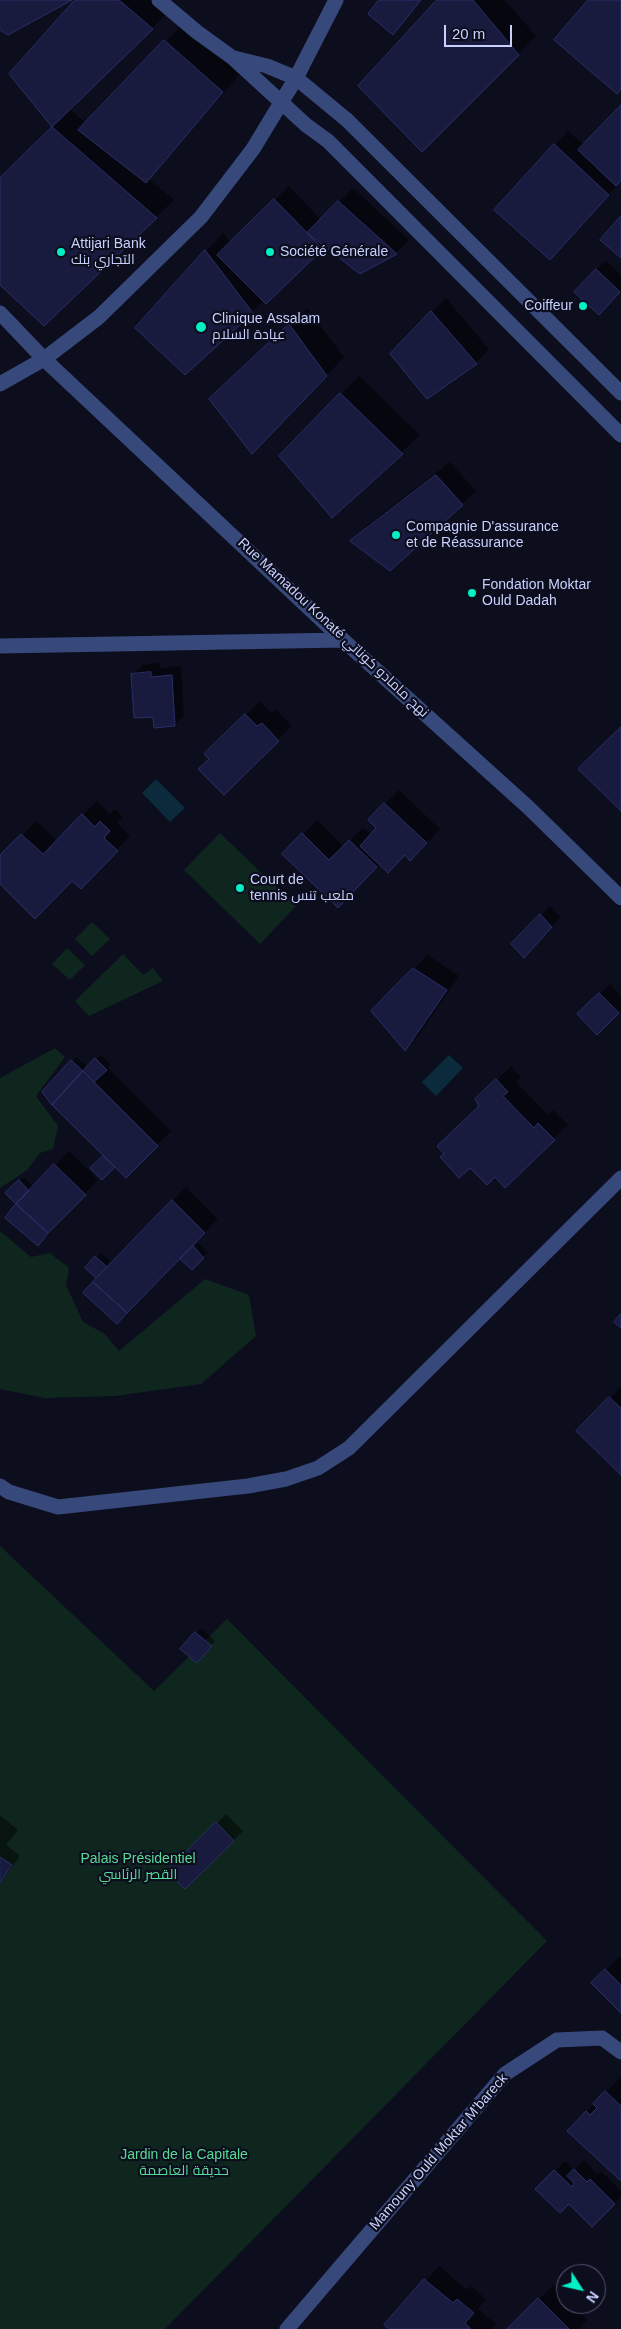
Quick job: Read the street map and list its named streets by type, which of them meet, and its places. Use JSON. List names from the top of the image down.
{
  "streets": {
    "street": ["Rue Mamadou Konaté نهج مامادو كوناتي", "Mamouny Ould Moktar M'bareck"]
  },
  "parks": ["Palais Présidentiel القصر الرئاسي", "Jardin de la Capitale حديقة العاصمة"],
  "places": [
    "Attijari Bank التجاري بنك",
    "Société Générale",
    "Coiffeur",
    "Clinique Assalam عيادة السلام",
    "Compagnie D'assurance et de Réassurance",
    "Fondation Moktar Ould Dadah",
    "Court de tennis ملعب تنس"
  ],
  "scale_bar": "20 m",
  "north": "bottom right"
}
